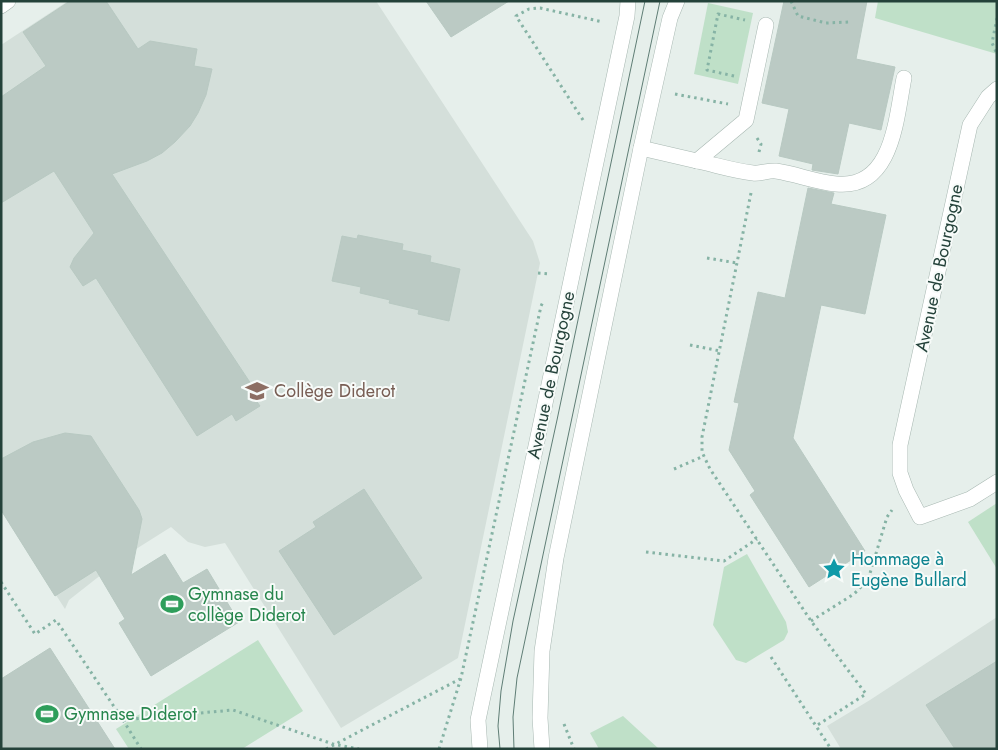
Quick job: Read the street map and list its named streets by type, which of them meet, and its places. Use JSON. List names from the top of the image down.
{
  "streets": {
    "street": ["Avenue de Bourgogne"]
  },
  "places": {
    "school or university": ["Collège Diderot"],
    "place": ["Hommage à Eugène Bullard"],
    "sports": ["Gymnase du collège Diderot", "Gymnase Diderot"]
  }
}
